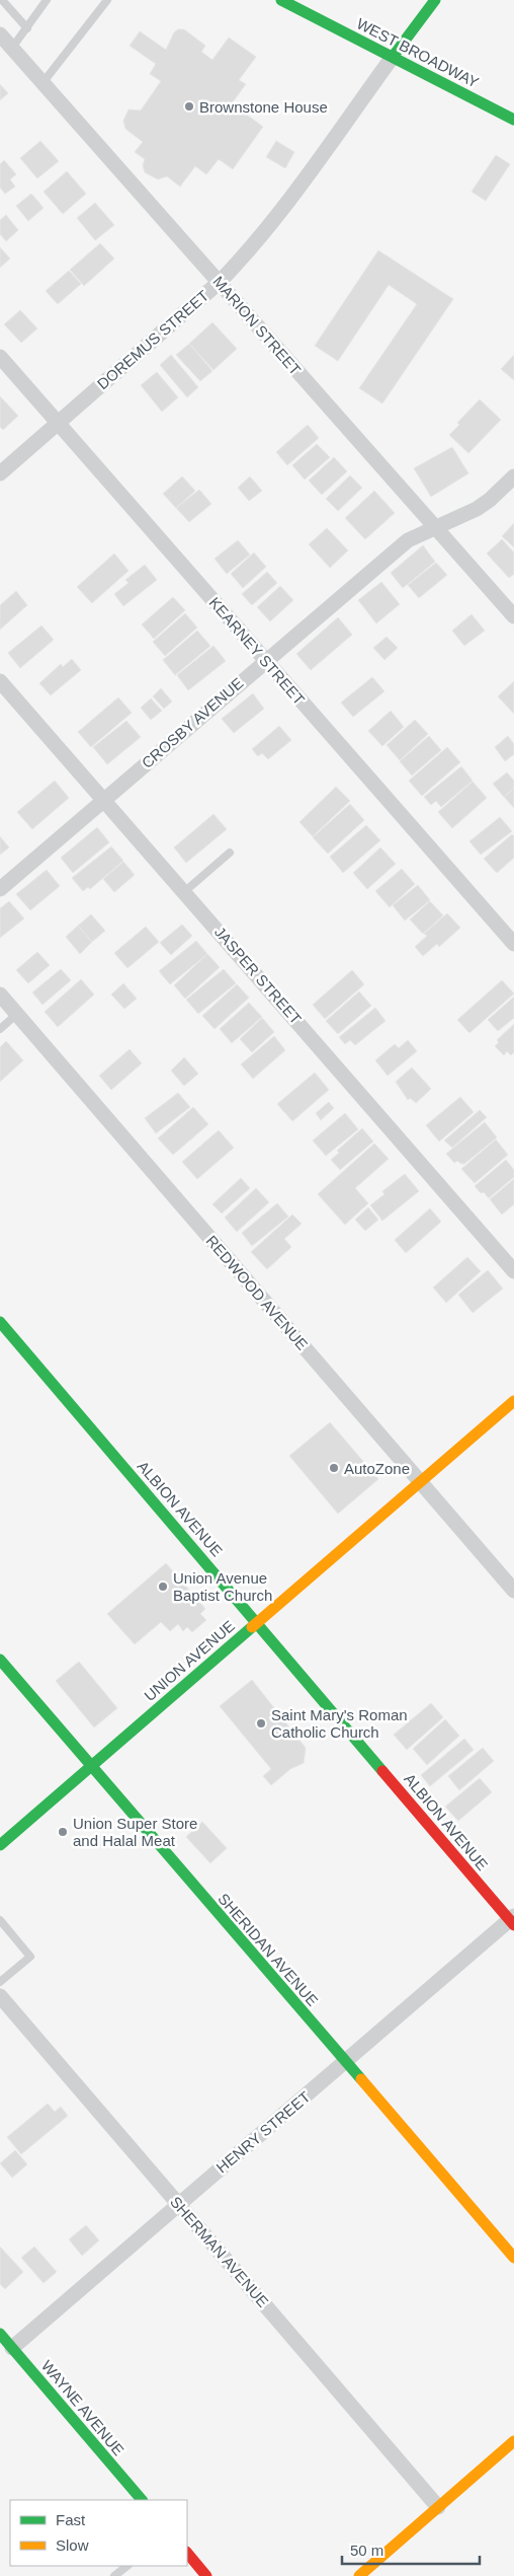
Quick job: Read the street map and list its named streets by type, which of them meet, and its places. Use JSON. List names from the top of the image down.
{
  "streets": {
    "street": [
      "WEST BROADWAY",
      "MARION STREET",
      "DOREMUS STREET",
      "KEARNEY STREET",
      "CROSBY AVENUE",
      "JASPER STREET",
      "REDWOOD AVENUE",
      "ALBION AVENUE",
      "UNION AVENUE",
      "SHERIDAN AVENUE",
      "HENRY STREET",
      "SHERMAN AVENUE",
      "WAYNE AVENUE"
    ]
  },
  "crossings": [
    ["WEST BROADWAY", "DOREMUS STREET"],
    ["MARION STREET", "DOREMUS STREET"],
    ["MARION STREET", "CROSBY AVENUE"],
    ["DOREMUS STREET", "KEARNEY STREET"],
    ["KEARNEY STREET", "CROSBY AVENUE"],
    ["CROSBY AVENUE", "JASPER STREET"],
    ["REDWOOD AVENUE", "UNION AVENUE"],
    ["ALBION AVENUE", "UNION AVENUE"],
    ["ALBION AVENUE", "HENRY STREET"],
    ["UNION AVENUE", "SHERIDAN AVENUE"],
    ["SHERIDAN AVENUE", "HENRY STREET"],
    ["HENRY STREET", "SHERMAN AVENUE"],
    ["HENRY STREET", "WAYNE AVENUE"]
  ],
  "places": [
    "Brownstone House",
    "AutoZone",
    "Union Avenue Baptist Church",
    "Saint Mary's Roman Catholic Church",
    "Union Super Store and Halal Meat"
  ],
  "legend": ["Fast", "Slow"],
  "scale_bar": "50 m"
}
